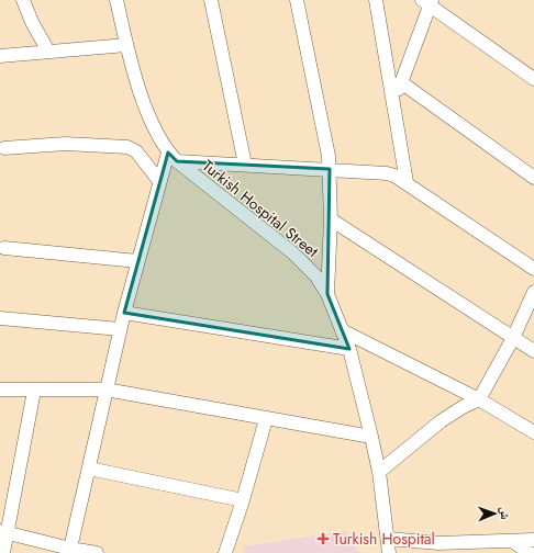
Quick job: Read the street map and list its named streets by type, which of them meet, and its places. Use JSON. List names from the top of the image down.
{
  "streets": {
    "street": ["Turkish Hospital Street"]
  },
  "places": {
    "health": ["Turkish Hospital"]
  },
  "north": "right"
}
